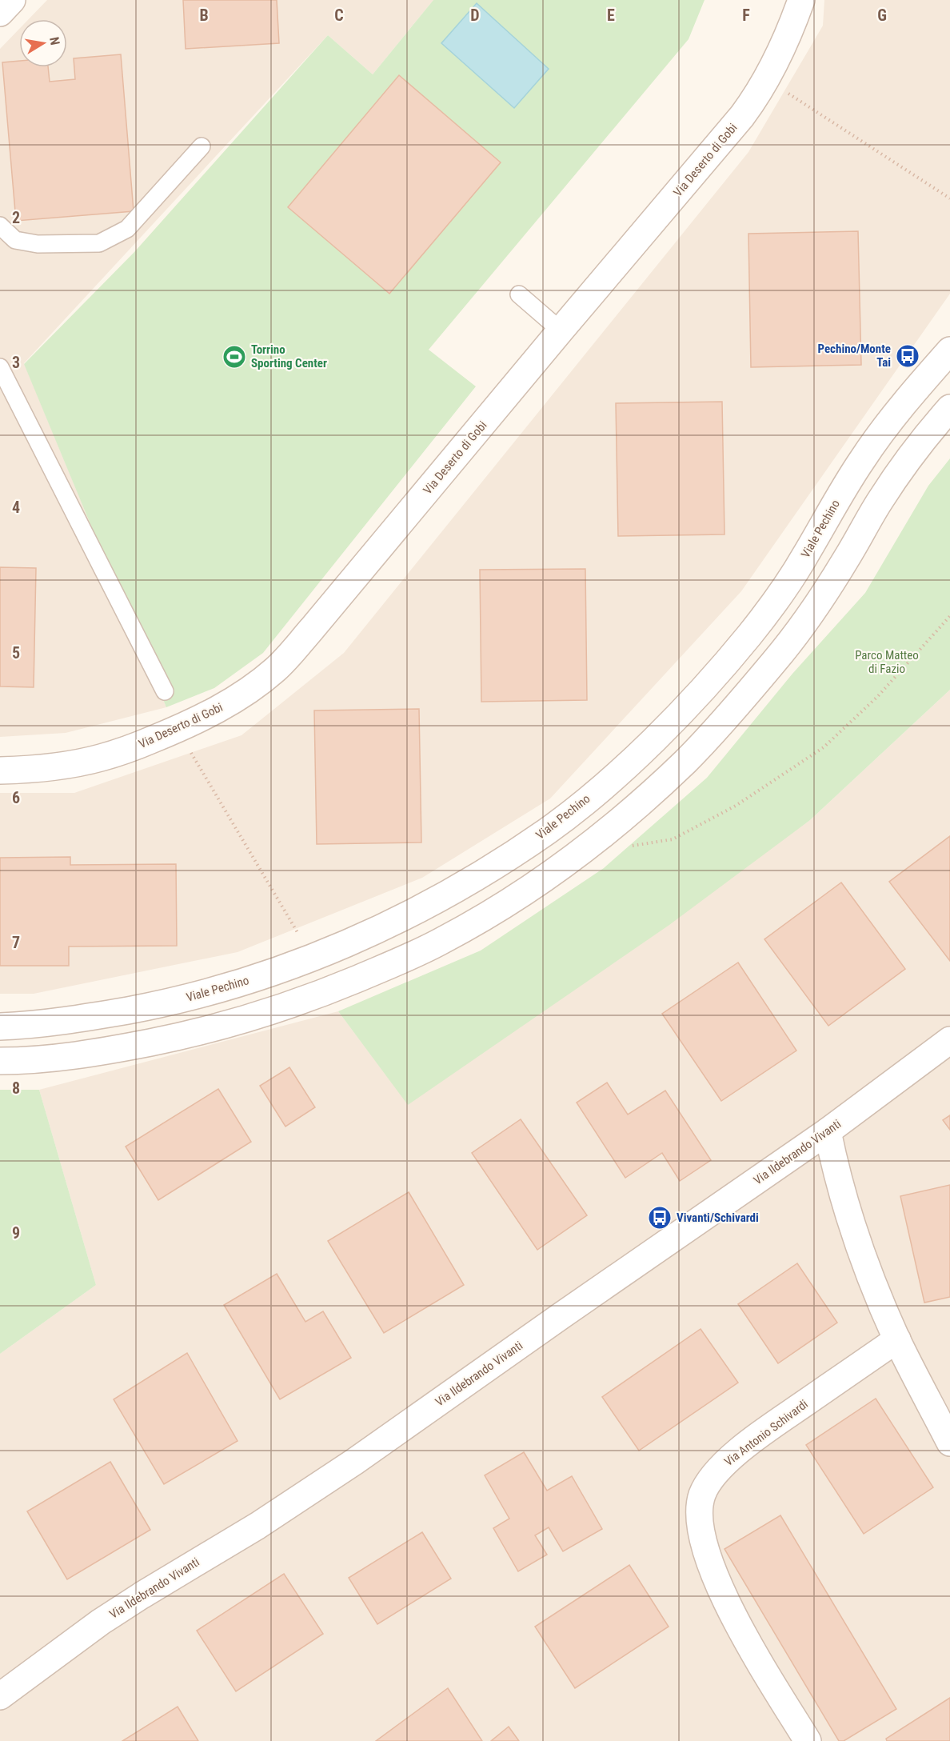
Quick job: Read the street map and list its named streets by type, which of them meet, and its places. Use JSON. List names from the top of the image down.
{
  "streets": {
    "street": [
      "Via Deserto di Gobi",
      "Viale Pechino",
      "Via Ildebrando Vivanti",
      "Via Antonio Schivardi"
    ]
  },
  "parks": ["Parco Matteo di Fazio"],
  "places": {
    "bus stop": ["Pechino/Monte Tai", "Vivanti/Schivardi"],
    "sports": ["Torrino Sporting Center"]
  },
  "north": "right",
  "grid": {
    "columns": [
      "B",
      "C",
      "D",
      "E",
      "F",
      "G"
    ],
    "rows": [
      "2",
      "3",
      "4",
      "5",
      "6",
      "7",
      "8",
      "9"
    ]
  }
}
